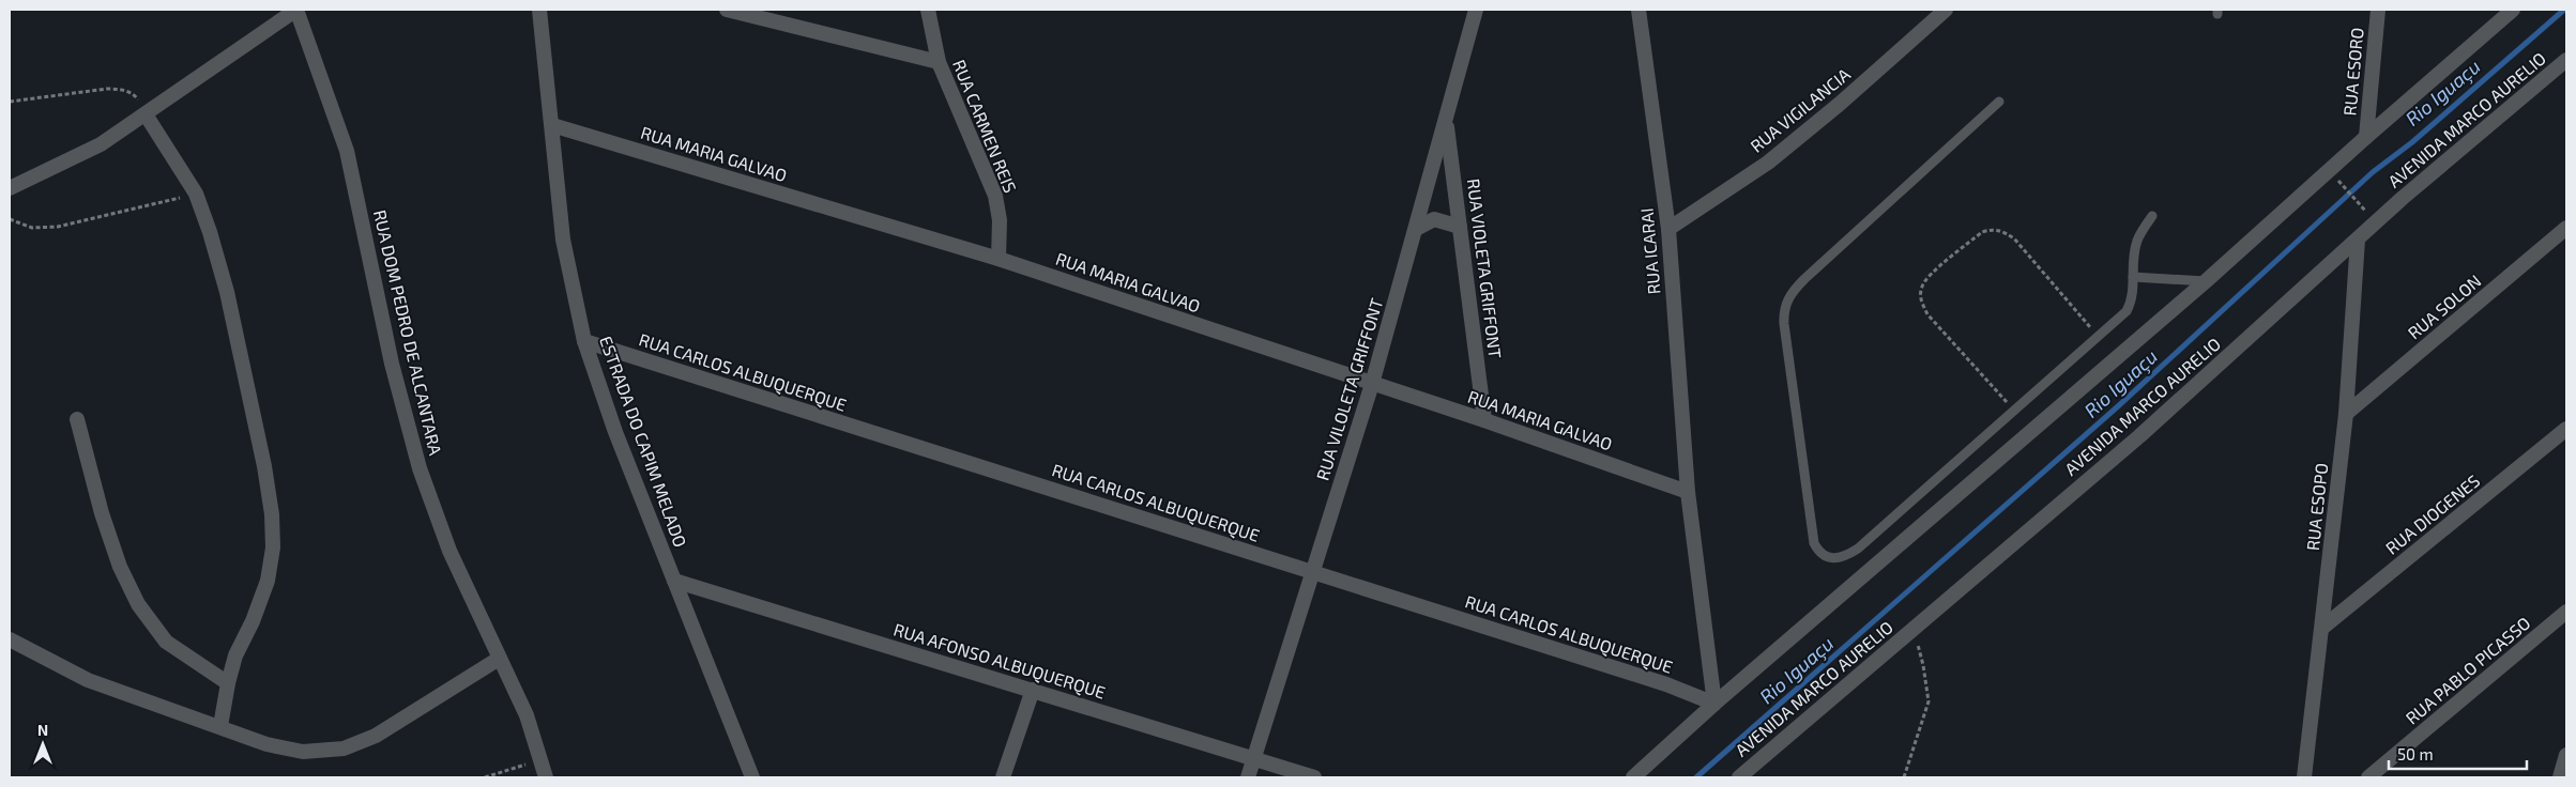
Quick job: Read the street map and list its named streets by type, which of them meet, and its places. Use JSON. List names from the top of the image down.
{
  "streets": {
    "street": [
      "RUA ESORO",
      "RUA VIGILANCIA",
      "AVENIDA MARCO AURELIO",
      "RUA CARMEN REIS",
      "RUA MARIA GALVAO",
      "RUA ICARAI",
      "RUA VIOLETA GRIFFONT",
      "RUA SOLON",
      "RUA DOM PEDRO DE ALCANTARA",
      "RUA CARLOS ALBUQUERQUE",
      "RUA VILOLETA GRIFFONT",
      "ESTRADA DO CAPIM MELADO",
      "RUA ESOPO",
      "RUA DIOGENES",
      "RUA AFONSO ALBUQUERQUE",
      "RUA PABLO PICASSO"
    ]
  },
  "crossings": [
    ["RUA VIGILANCIA", "RUA ICARAI"],
    ["AVENIDA MARCO AURELIO", "RUA ESOPO"],
    ["RUA CARMEN REIS", "RUA MARIA GALVAO"],
    ["RUA MARIA GALVAO", "RUA ICARAI"],
    ["RUA MARIA GALVAO", "RUA VIOLETA GRIFFONT"],
    ["RUA MARIA GALVAO", "RUA VILOLETA GRIFFONT"],
    ["RUA MARIA GALVAO", "ESTRADA DO CAPIM MELADO"],
    ["RUA ICARAI", "RUA CARLOS ALBUQUERQUE"],
    ["RUA VIOLETA GRIFFONT", "RUA VILOLETA GRIFFONT"],
    ["RUA SOLON", "RUA ESOPO"],
    ["RUA CARLOS ALBUQUERQUE", "RUA VILOLETA GRIFFONT"],
    ["RUA CARLOS ALBUQUERQUE", "ESTRADA DO CAPIM MELADO"],
    ["RUA VILOLETA GRIFFONT", "RUA AFONSO ALBUQUERQUE"],
    ["ESTRADA DO CAPIM MELADO", "RUA AFONSO ALBUQUERQUE"],
    ["RUA ESOPO", "RUA DIOGENES"]
  ],
  "water": ["Rio Iguaçu"],
  "scale_bar": "50 m",
  "north": "top"
}
